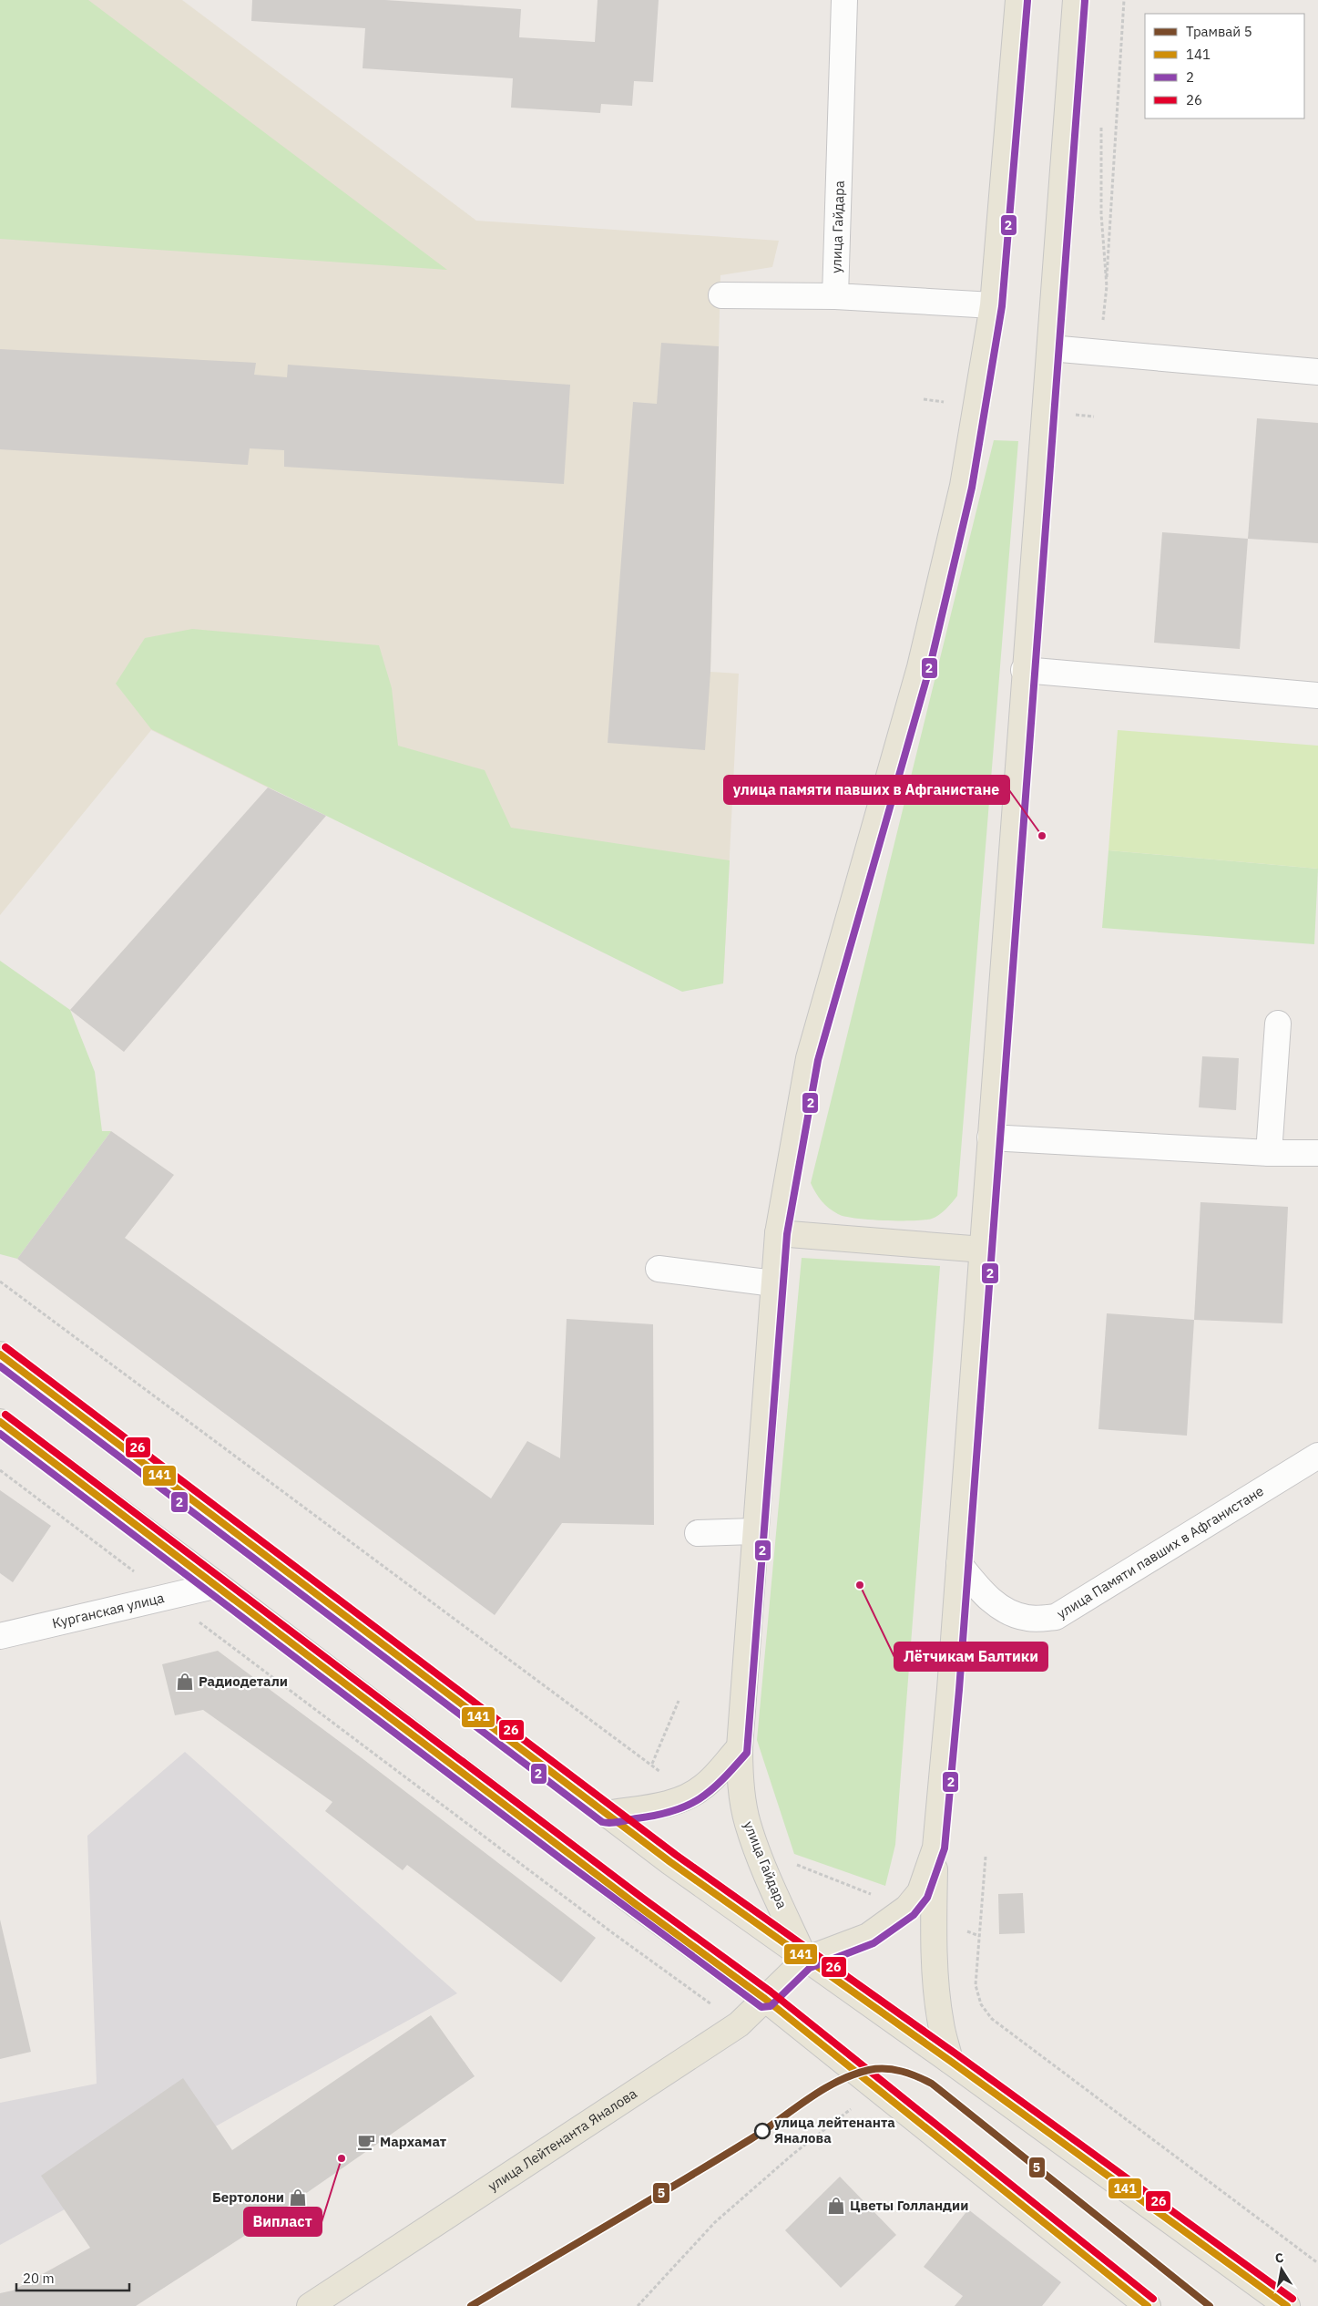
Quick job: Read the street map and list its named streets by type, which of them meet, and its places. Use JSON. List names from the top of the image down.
{
  "streets": {
    "main road": ["улица Гайдара", "улица Лейтенанта Яналова"],
    "street": ["улица Памяти павших в Афганистане", "Курганская улица"]
  },
  "crossings": [
    ["улица Гайдара", "улица Лейтенанта Яналова"]
  ],
  "places": {
    "other": [
      "улица памяти павших в Афганистане",
      "Лётчикам Балтики",
      "улица лейтенанта Яналова",
      "Випласт"
    ],
    "shop": ["Радиодетали", "Бертолони", "Цветы Голландии"],
    "cafe": ["Мархамат"]
  },
  "lines": [
    "transit line 2",
    "transit line 26",
    "transit line 141",
    "tram line 5"
  ],
  "legend": [
    "Трамвай 5",
    "141",
    "2",
    "26"
  ],
  "scale_bar": "20 m",
  "north": "top"
}
